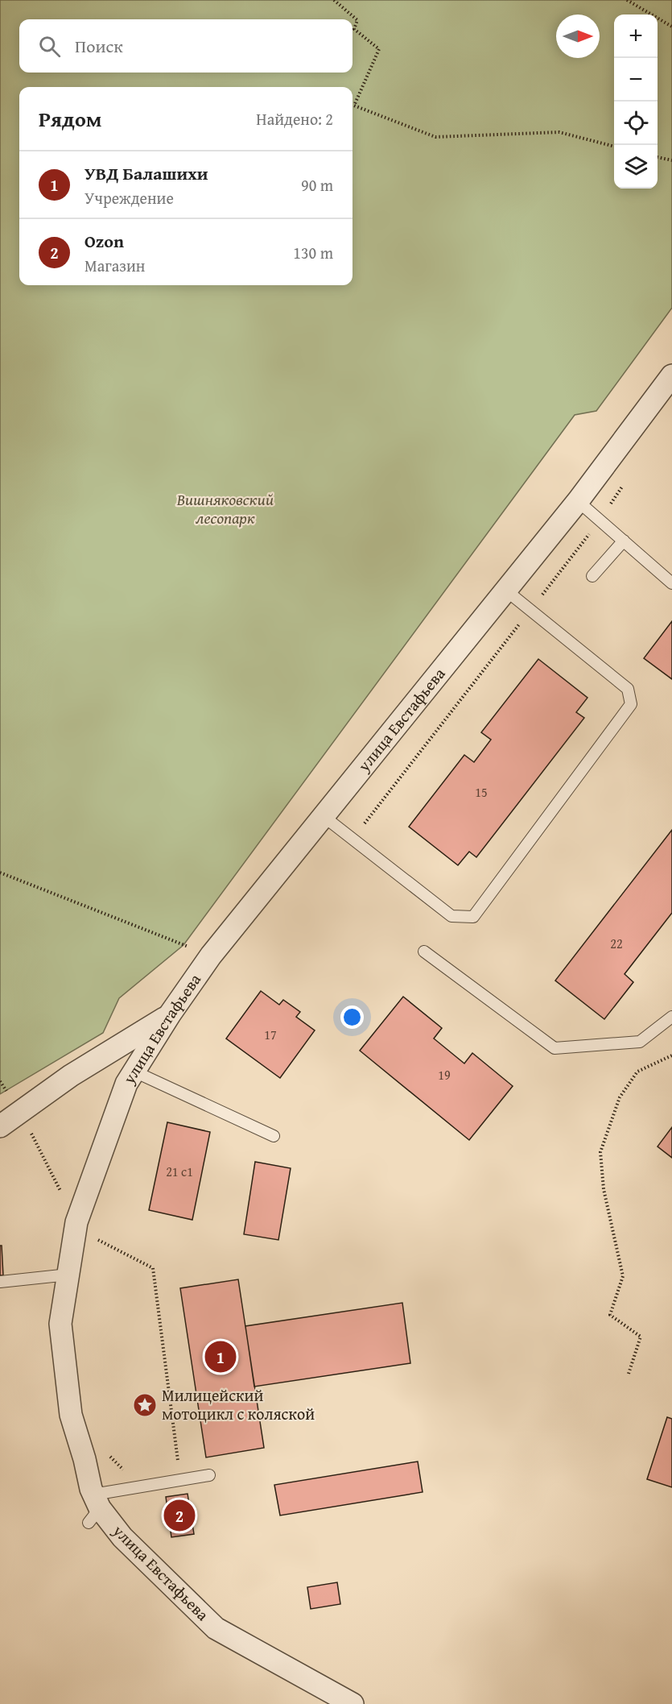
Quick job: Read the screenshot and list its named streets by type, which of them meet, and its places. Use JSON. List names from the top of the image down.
{
  "streets": {
    "street": ["улица Евстафьева"]
  },
  "parks": ["Вишняковский лесопарк"],
  "places": {
    "place": ["Милицейский мотоцикл с коляской"]
  },
  "house_numbers": [
    "15",
    "22",
    "17",
    "19",
    "21 с1"
  ],
  "north": "right",
  "page": {
    "map_buttons": ["+", "−"],
    "search": "Поиск",
    "heading": ["Рядом", "Найдено: 2"],
    "list": [
      {
        "mark": "1",
        "name": "УВД Балашихи",
        "note": "Учреждение",
        "value": "90 m"
      },
      {
        "mark": "2",
        "name": "Ozon",
        "note": "Магазин",
        "value": "130 m"
      }
    ],
    "pins": ["1", "2"]
  }
}
